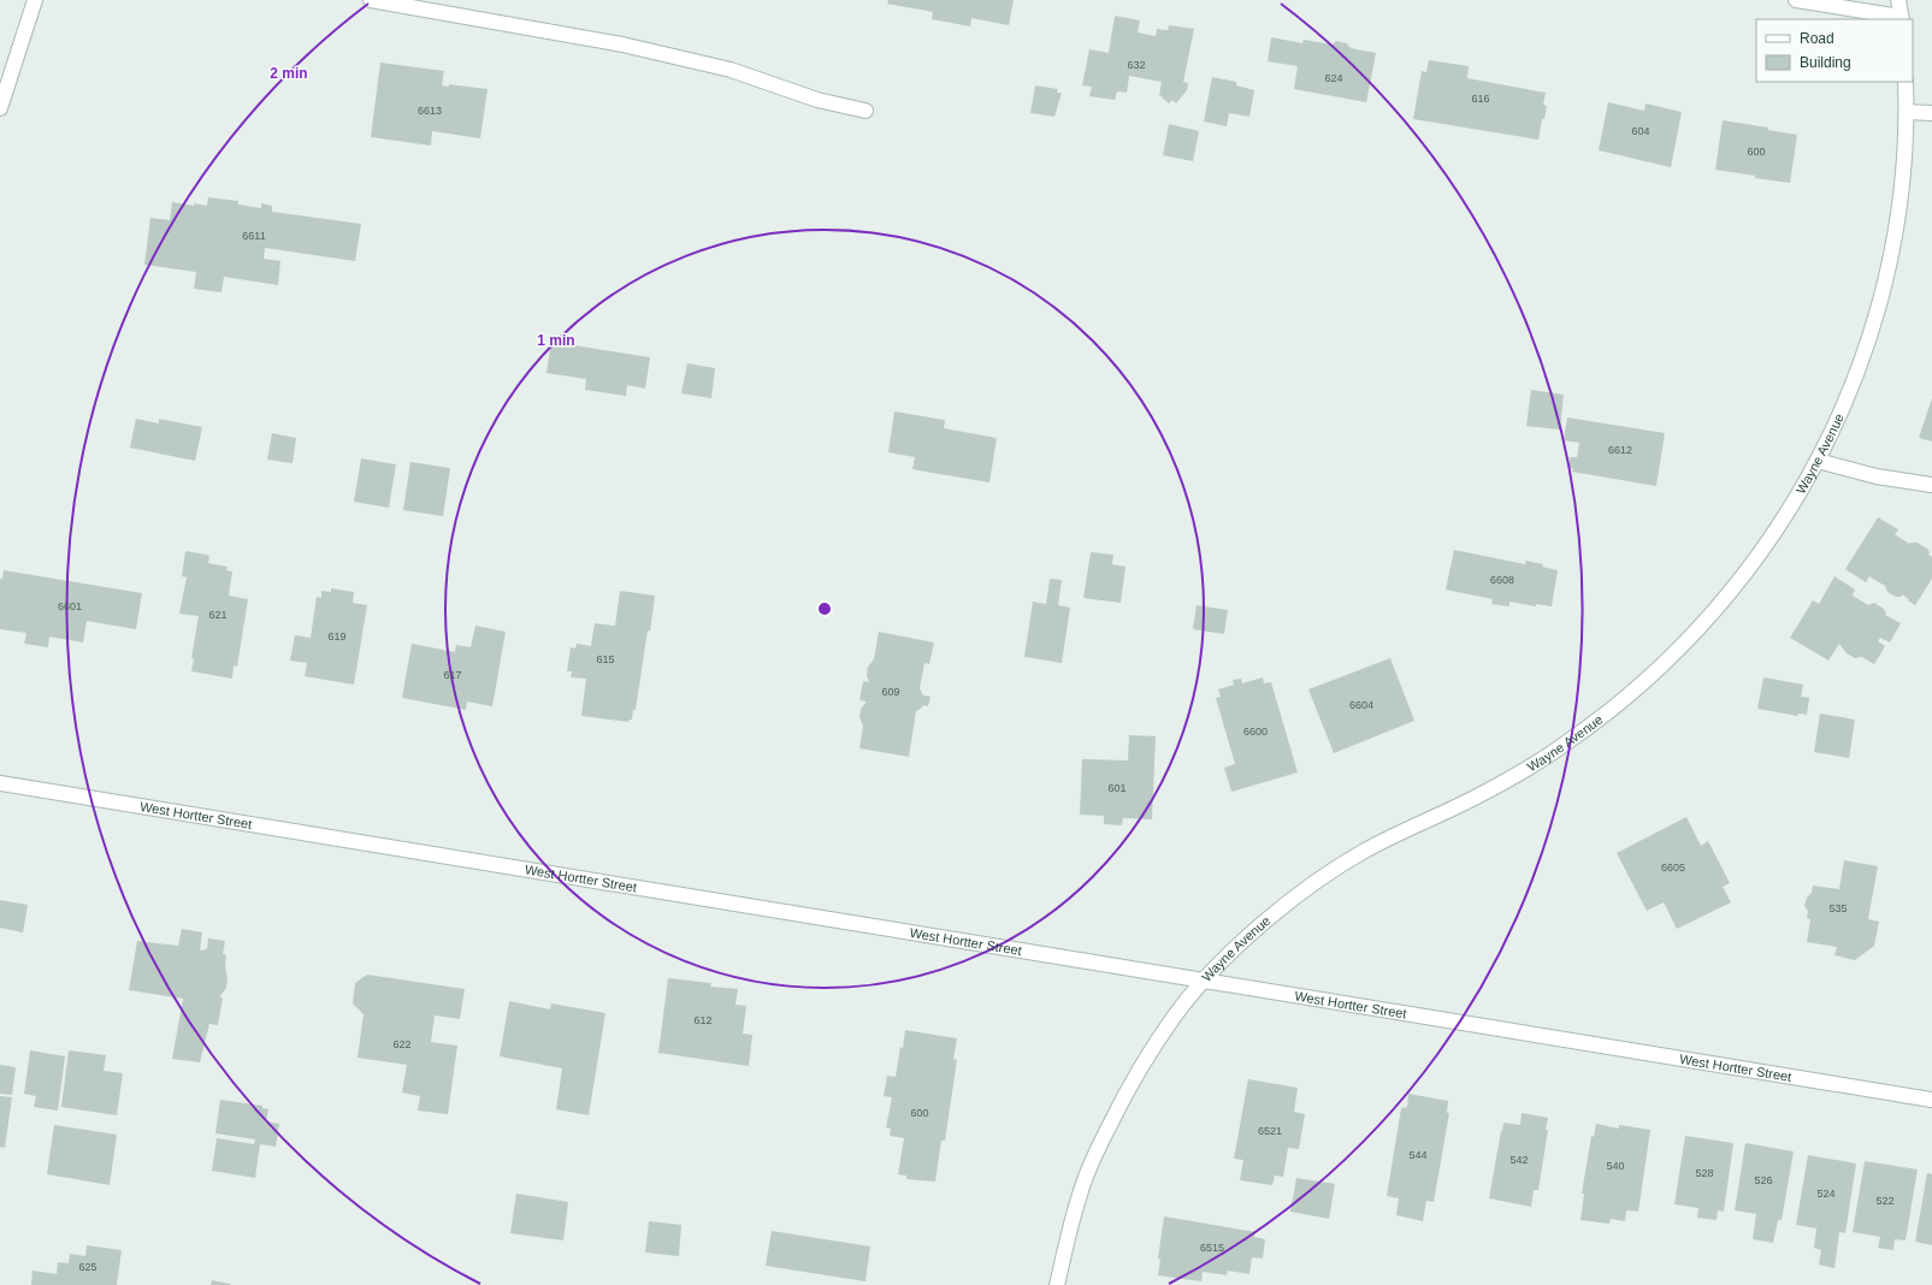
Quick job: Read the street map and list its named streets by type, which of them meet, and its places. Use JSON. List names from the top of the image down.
{
  "streets": {
    "street": ["Wayne Avenue", "West Hortter Street"]
  },
  "crossings": [
    ["Wayne Avenue", "West Hortter Street"]
  ],
  "house_numbers": [
    "632",
    "624",
    "616",
    "6613",
    "604",
    "600",
    "6611",
    "6612",
    "6608",
    "6601",
    "621",
    "619",
    "615",
    "617",
    "609",
    "6604",
    "6600",
    "601",
    "6605",
    "535",
    "612",
    "622",
    "600",
    "6521",
    "544",
    "542",
    "540",
    "528",
    "526",
    "524",
    "522",
    "6515",
    "625"
  ],
  "legend": ["Road", "Building"],
  "rings": ["2 min", "1 min"]
}
